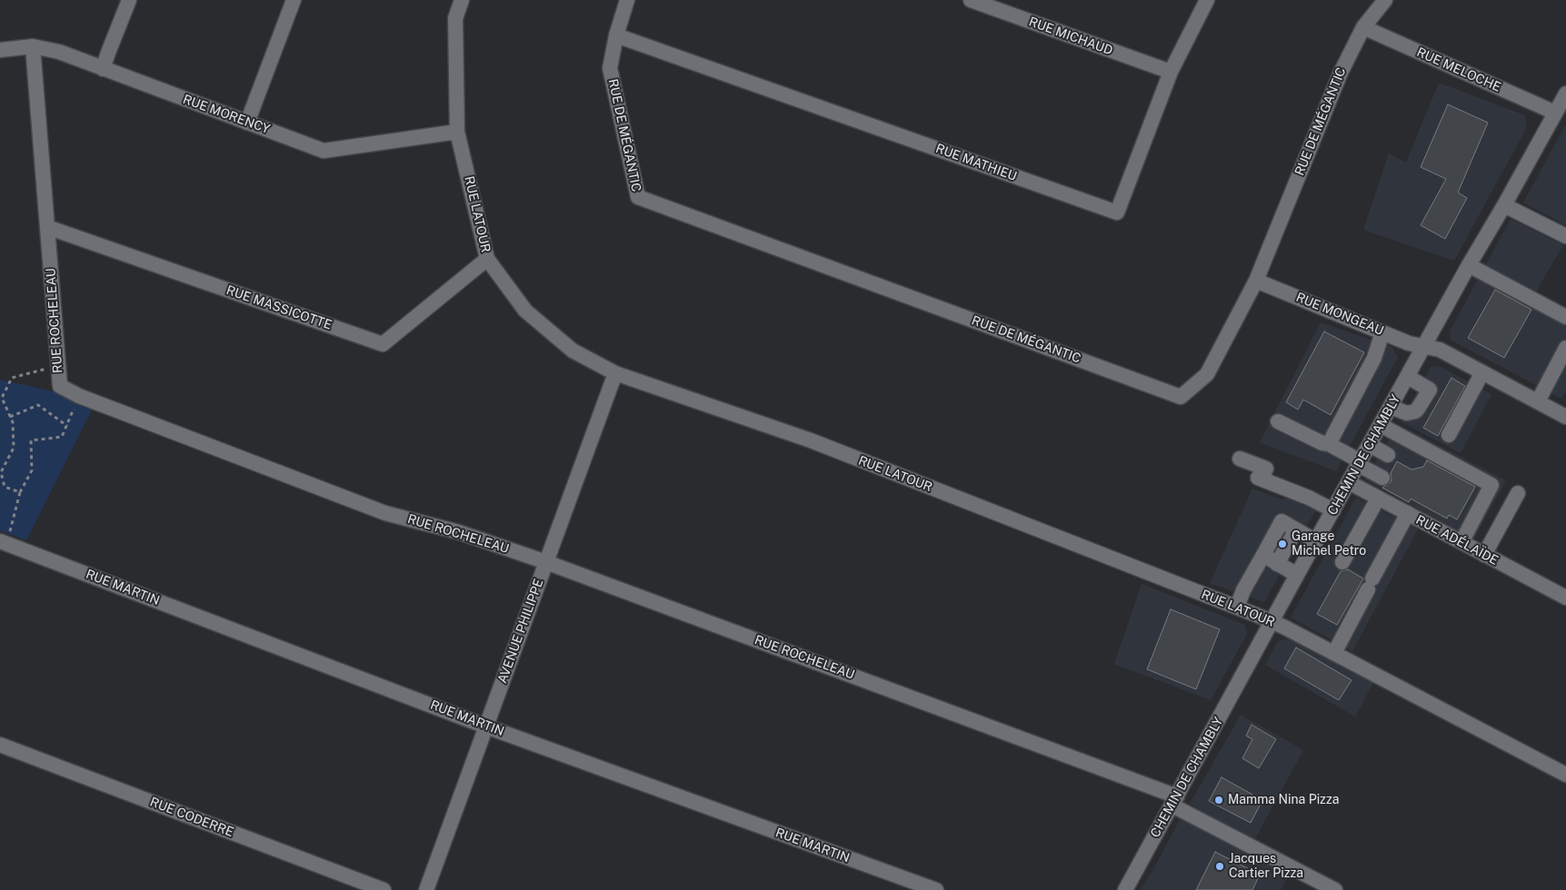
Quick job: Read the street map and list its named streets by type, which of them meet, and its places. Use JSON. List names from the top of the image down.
{
  "streets": {
    "street": [
      "RUE MICHAUD",
      "RUE MELOCHE",
      "RUE MORENCY",
      "RUE DE MÉGANTIC",
      "RUE MATHIEU",
      "RUE LATOUR",
      "RUE MASSICOTTE",
      "RUE MONGEAU",
      "RUE ROCHELEAU",
      "CHEMIN DE CHAMBLY",
      "RUE ADÉLAÏDE",
      "RUE MARTIN",
      "AVENUE PHILIPPE",
      "RUE CODERRE"
    ]
  },
  "crossings": [
    ["RUE MICHAUD", "RUE MATHIEU"],
    ["RUE MELOCHE", "RUE DE MÉGANTIC"],
    ["RUE MELOCHE", "CHEMIN DE CHAMBLY"],
    ["RUE MORENCY", "RUE LATOUR"],
    ["RUE MORENCY", "RUE ROCHELEAU"],
    ["RUE DE MÉGANTIC", "RUE MATHIEU"],
    ["RUE DE MÉGANTIC", "RUE MONGEAU"],
    ["RUE LATOUR", "RUE MASSICOTTE"],
    ["RUE LATOUR", "CHEMIN DE CHAMBLY"],
    ["RUE LATOUR", "AVENUE PHILIPPE"],
    ["RUE MASSICOTTE", "RUE ROCHELEAU"],
    ["RUE MONGEAU", "CHEMIN DE CHAMBLY"],
    ["RUE ROCHELEAU", "CHEMIN DE CHAMBLY"],
    ["RUE ROCHELEAU", "AVENUE PHILIPPE"],
    ["CHEMIN DE CHAMBLY", "RUE ADÉLAÏDE"],
    ["RUE MARTIN", "AVENUE PHILIPPE"]
  ],
  "places": ["Garage Michel Petro", "Mamma Nina Pizza", "Jacques Cartier Pizza"]
}
